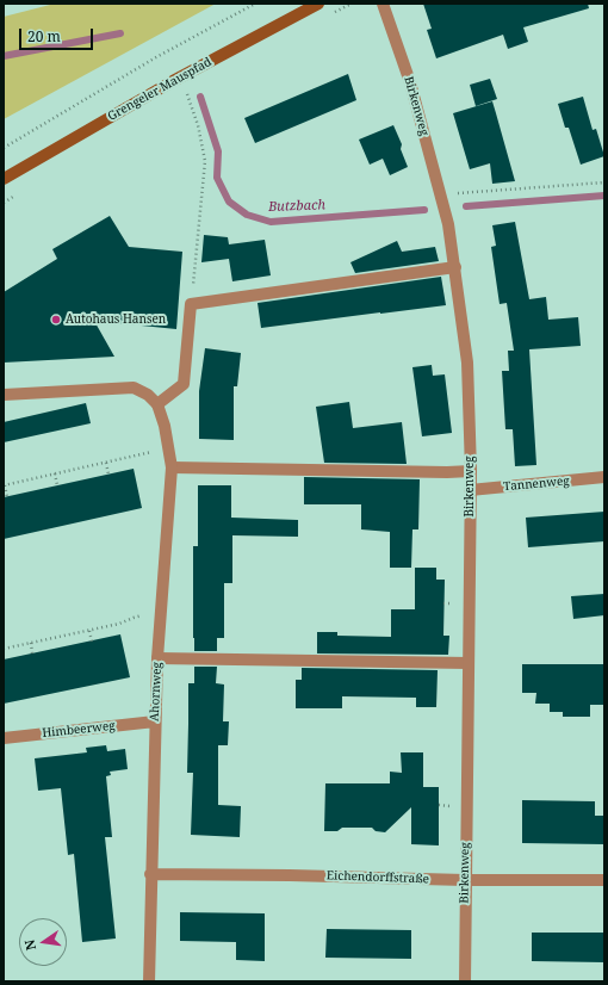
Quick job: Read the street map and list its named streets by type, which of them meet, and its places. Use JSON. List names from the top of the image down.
{
  "streets": {
    "main road": ["Grengeler Mauspfad"],
    "street": [
      "Birkenweg",
      "Tannenweg",
      "Ahornweg",
      "Himbeerweg",
      "Eichendorffstraße"
    ]
  },
  "crossings": [
    ["Birkenweg", "Tannenweg"],
    ["Birkenweg", "Eichendorffstraße"],
    ["Ahornweg", "Himbeerweg"],
    ["Ahornweg", "Eichendorffstraße"]
  ],
  "water": ["Butzbach"],
  "places": ["Autohaus Hansen"],
  "scale_bar": "20 m",
  "north": "left"
}
